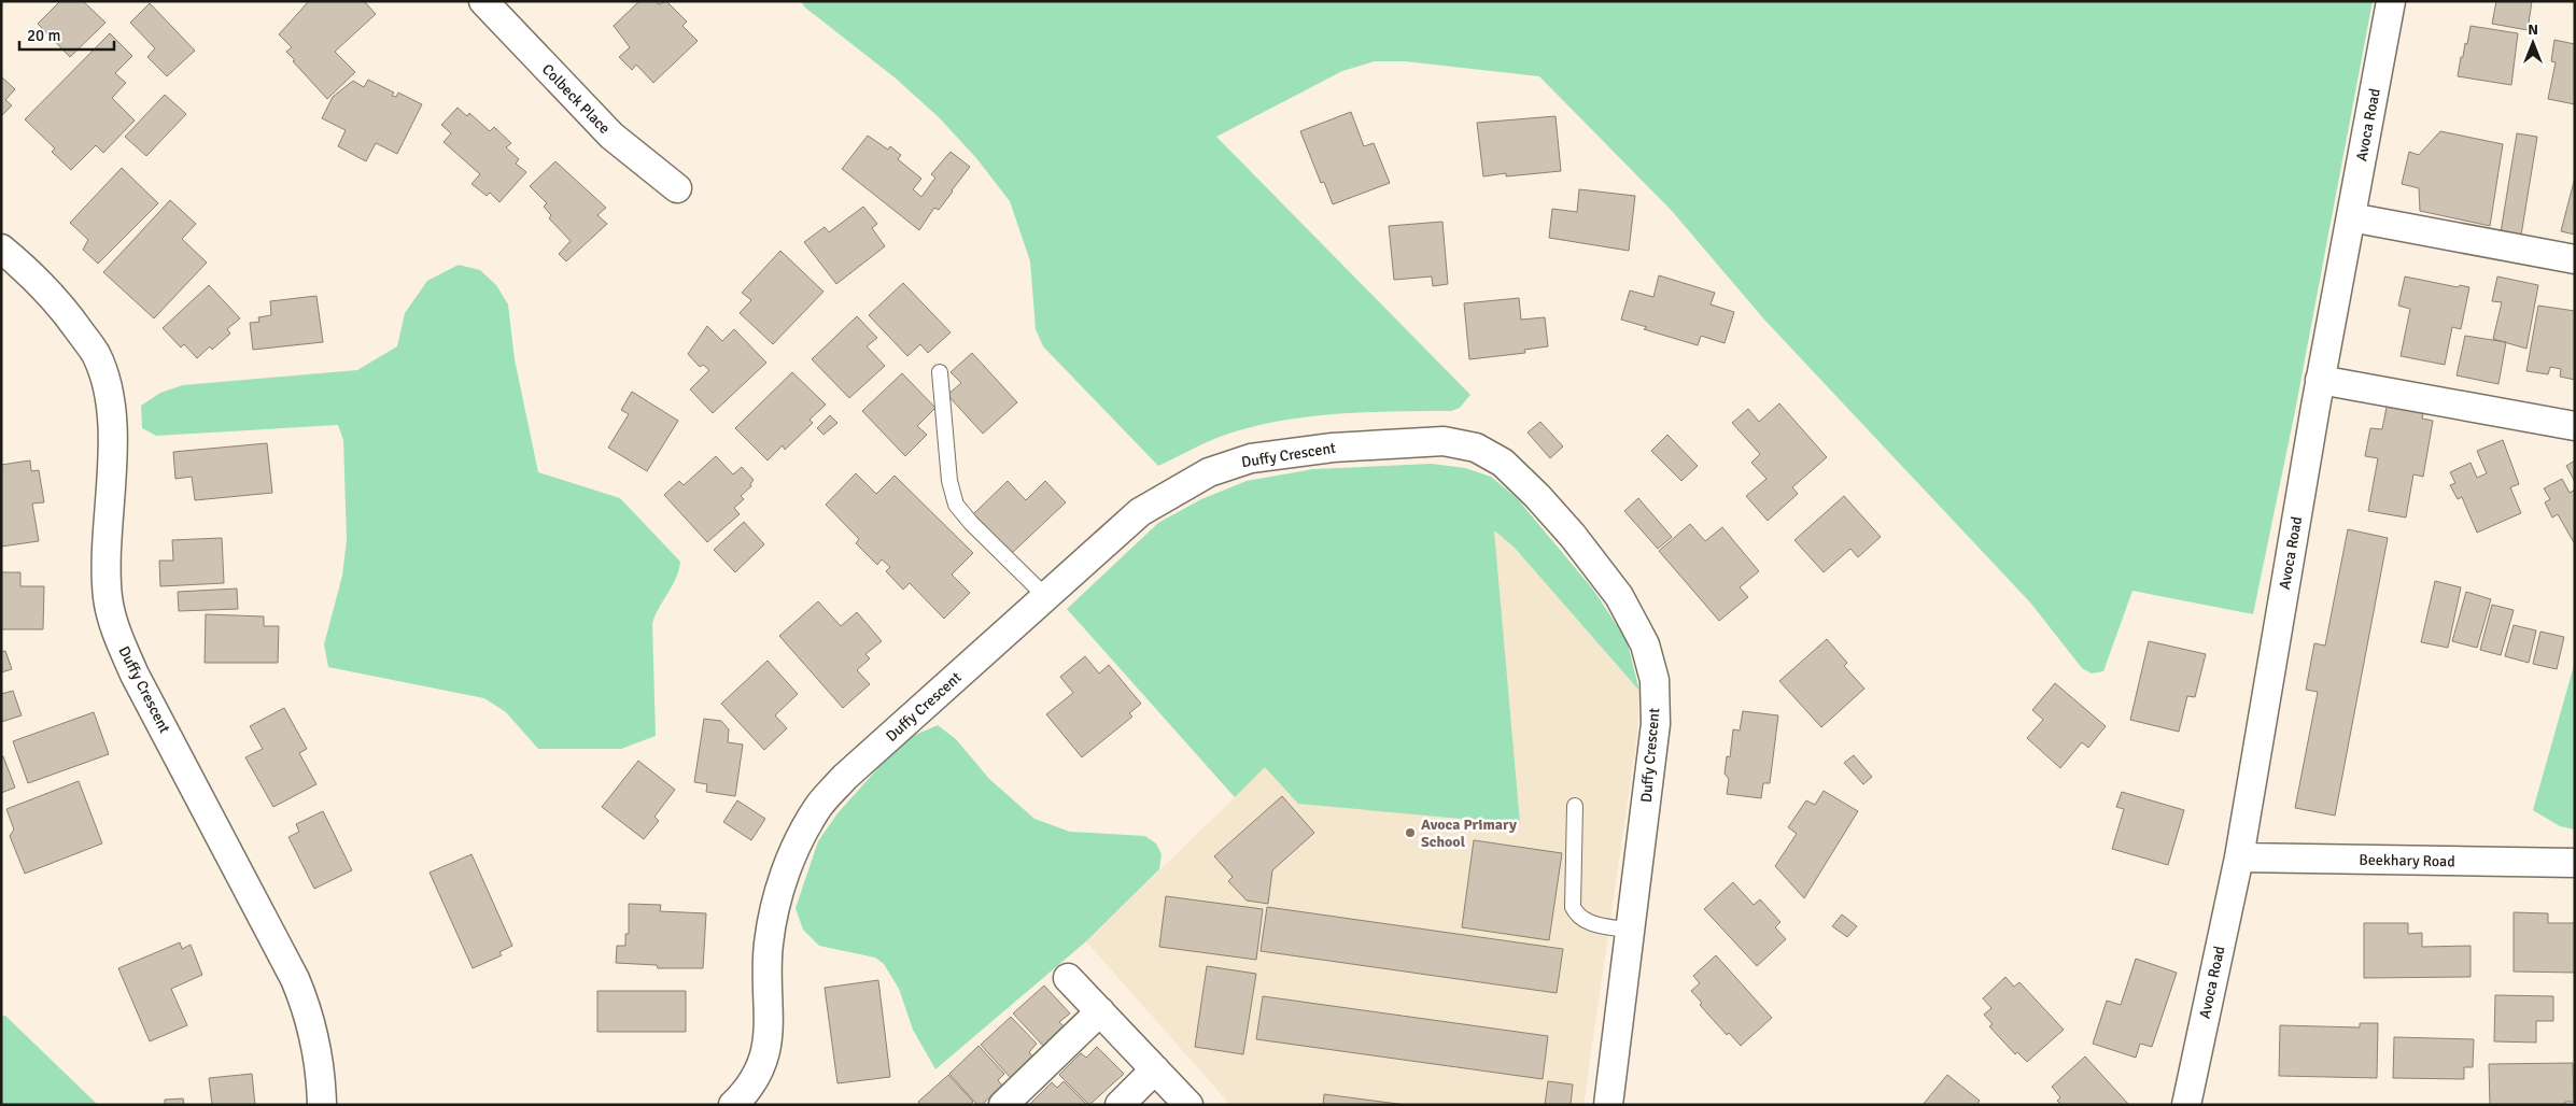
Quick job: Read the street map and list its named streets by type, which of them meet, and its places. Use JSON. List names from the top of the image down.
{
  "streets": {
    "street": [
      "Colbeck Place",
      "Avoca Road",
      "Duffy Crescent",
      "Beekhary Road"
    ]
  },
  "crossings": [
    ["Avoca Road", "Beekhary Road"]
  ],
  "places": ["Avoca Primary School"],
  "scale_bar": "20 m",
  "north": "top"
}
